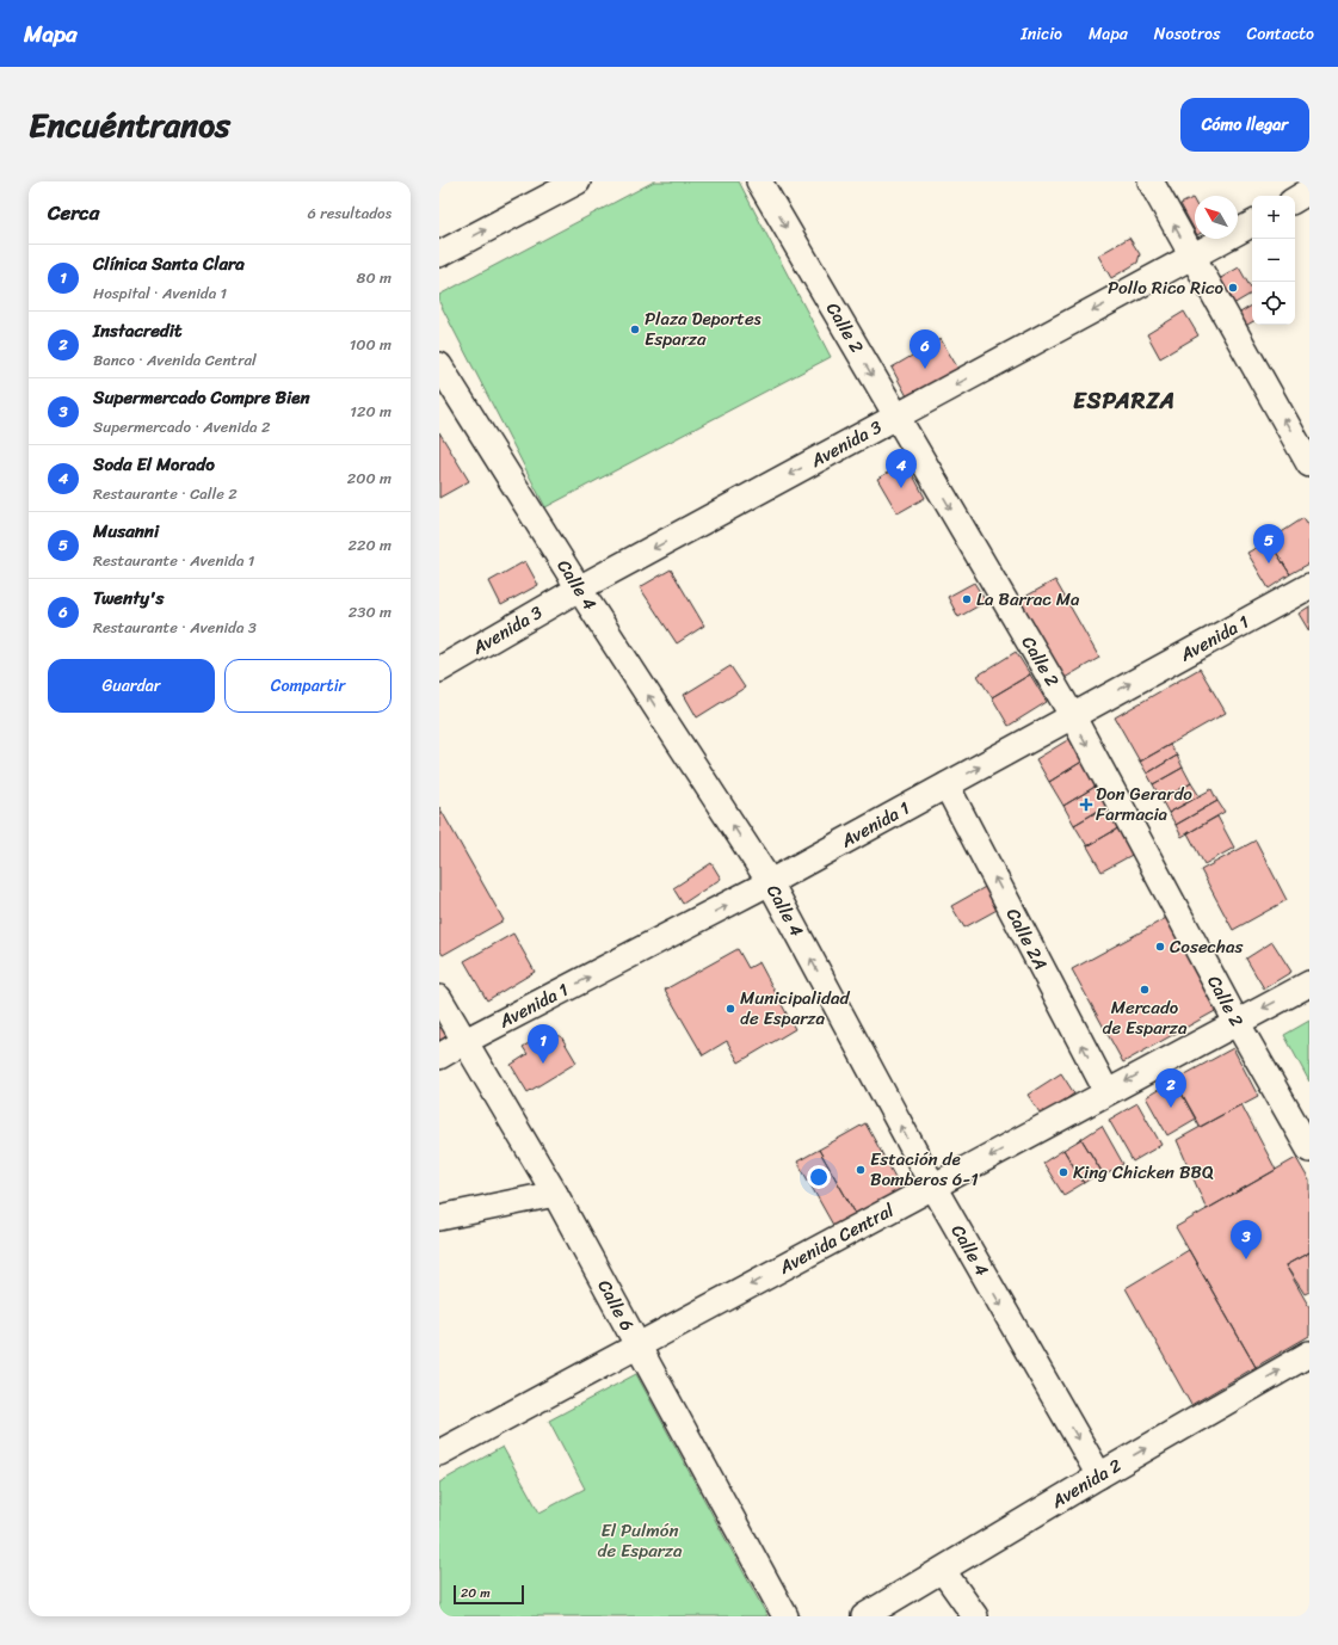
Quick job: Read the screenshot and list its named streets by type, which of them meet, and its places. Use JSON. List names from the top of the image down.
{
  "streets": {
    "street": [
      "Calle 2",
      "Avenida 3",
      "Calle 4",
      "Avenida 1",
      "Calle 2A",
      "Avenida Central",
      "Calle 6",
      "Avenida 2"
    ]
  },
  "crossings": [
    ["Calle 2", "Avenida 3"],
    ["Calle 2", "Avenida 1"],
    ["Calle 2", "Avenida Central"],
    ["Avenida 3", "Calle 4"],
    ["Calle 4", "Avenida 1"],
    ["Calle 4", "Avenida Central"],
    ["Calle 4", "Avenida 2"],
    ["Avenida 1", "Calle 2A"],
    ["Avenida 1", "Calle 6"],
    ["Calle 2A", "Avenida Central"],
    ["Avenida Central", "Calle 6"]
  ],
  "one_way": [
    "Calle 2",
    "Avenida 3",
    "Avenida 1",
    "Calle 2A",
    "Avenida Central",
    "Avenida 2"
  ],
  "districts": ["ESPARZA"],
  "parks": ["El Pulmón de Esparza"],
  "places": {
    "other": [
      "Pollo Rico Rico",
      "Plaza Deportes Esparza",
      "La Barrac Ma",
      "Cosechas",
      "Mercado de Esparza",
      "Municipalidad de Esparza",
      "Estación de Bomberos 6-1",
      "King Chicken BBQ"
    ],
    "health": ["Don Gerardo Farmacia"]
  },
  "scale_bar": "20 m",
  "north": "top left",
  "page": {
    "header": "Mapa",
    "nav": [
      "Inicio",
      "Mapa",
      "Nosotros",
      "Contacto"
    ],
    "title": "Encuéntranos",
    "buttons": [
      "Cómo llegar",
      ["Guardar", "Compartir"]
    ],
    "heading": ["Cerca", "6 resultados"],
    "map_buttons": ["+", "−"],
    "list": [
      {
        "mark": "1",
        "name": "Clínica Santa Clara",
        "note": "Hospital · Avenida 1",
        "value": "80 m"
      },
      {
        "mark": "2",
        "name": "Instacredit",
        "note": "Banco · Avenida Central",
        "value": "100 m"
      },
      {
        "mark": "3",
        "name": "Supermercado Compre Bien",
        "note": "Supermercado · Avenida 2",
        "value": "120 m"
      },
      {
        "mark": "4",
        "name": "Soda El Morado",
        "note": "Restaurante · Calle 2",
        "value": "200 m"
      },
      {
        "mark": "5",
        "name": "Musanni",
        "note": "Restaurante · Avenida 1",
        "value": "220 m"
      },
      {
        "mark": "6",
        "name": "Twenty's",
        "note": "Restaurante · Avenida 3",
        "value": "230 m"
      }
    ],
    "pins": [
      "6",
      "4",
      "5",
      "1",
      "2",
      "3"
    ],
    "scale": "20 m"
  }
}
